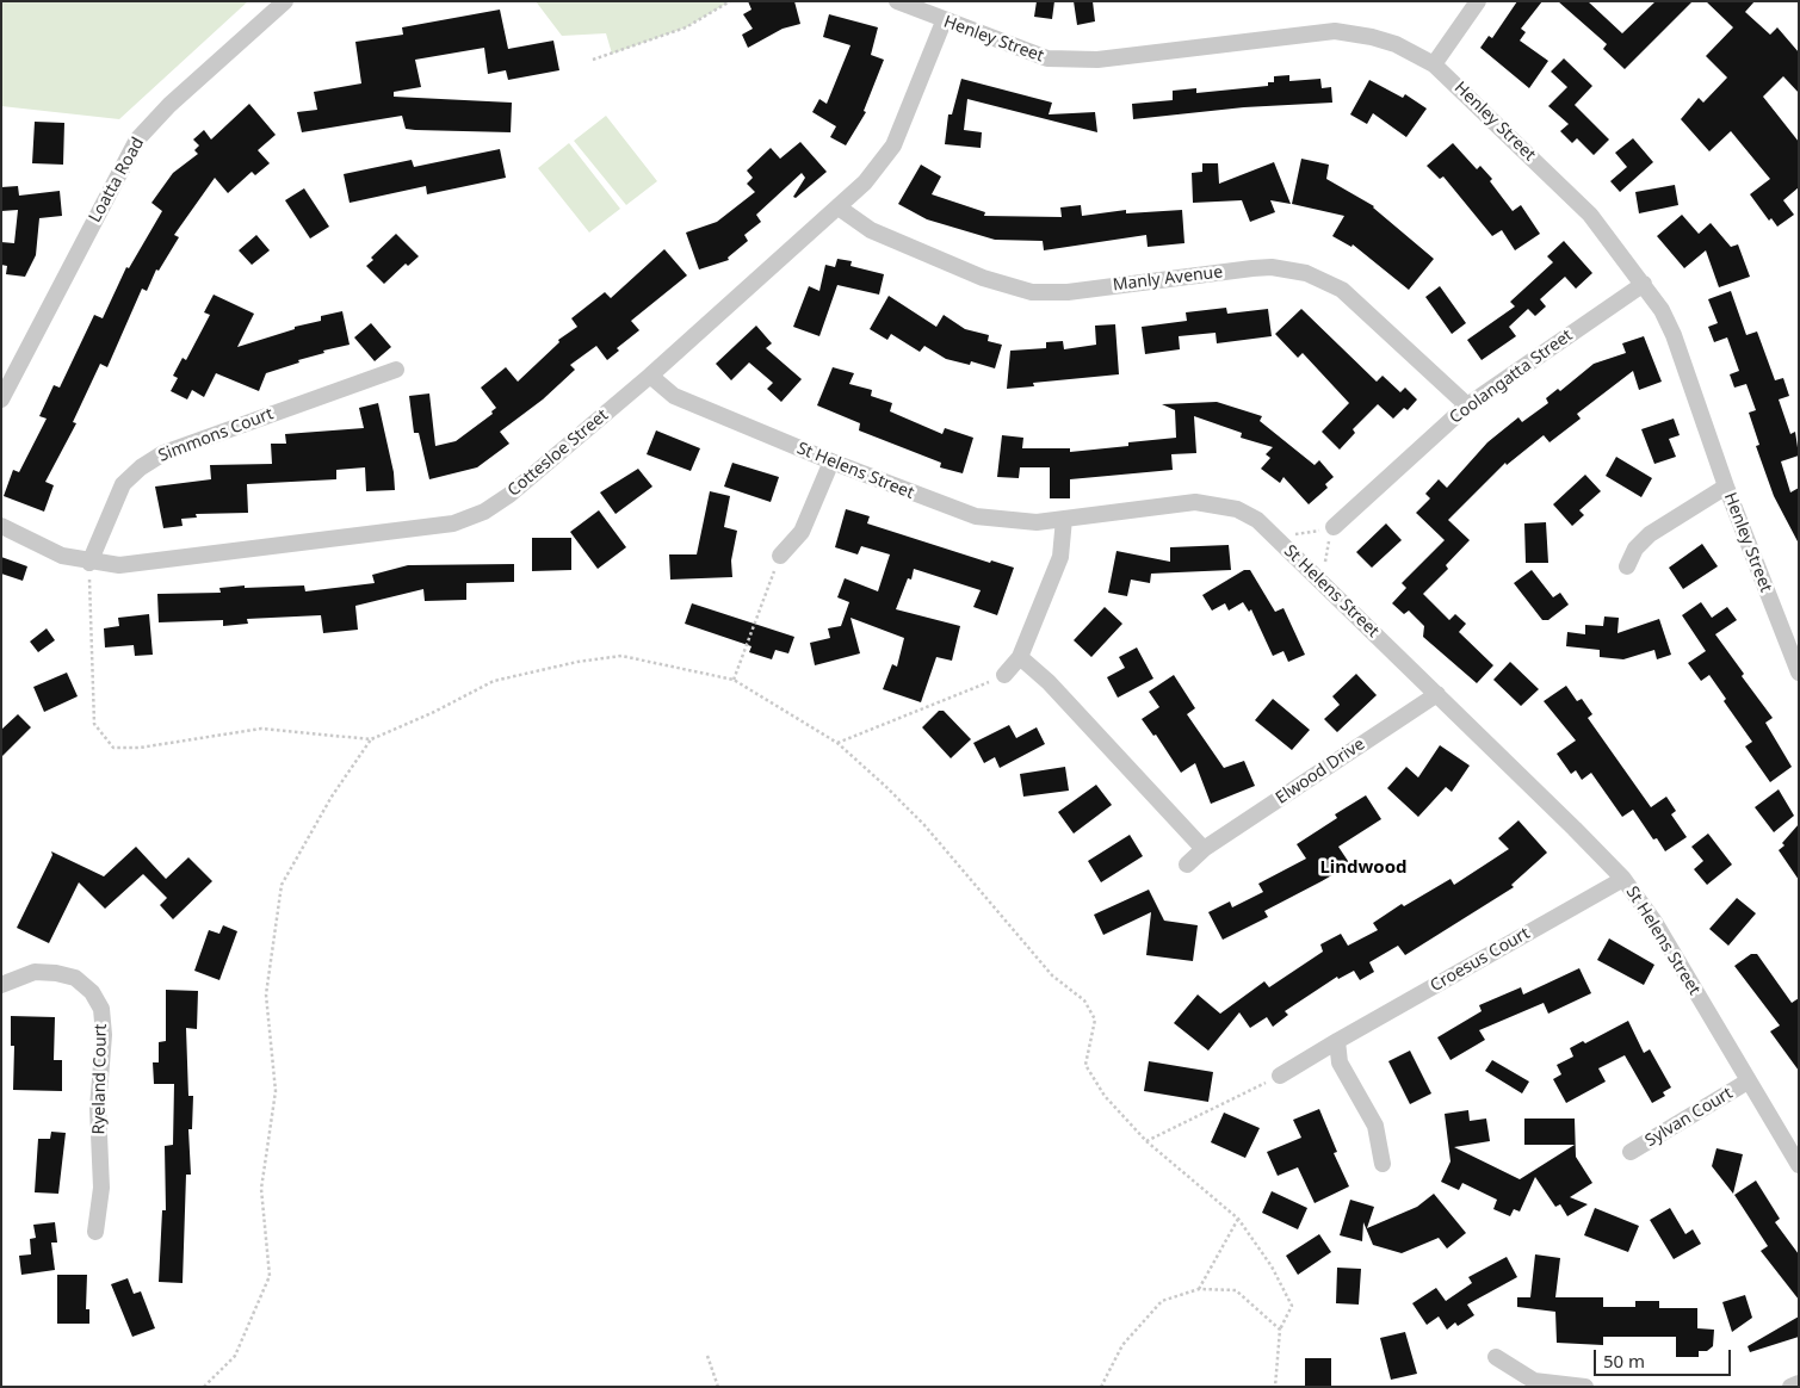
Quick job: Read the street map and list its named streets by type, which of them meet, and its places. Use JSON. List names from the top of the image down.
{
  "streets": {
    "street": [
      "Henley Street",
      "Loatta Road",
      "Manly Avenue",
      "Coolangatta Street",
      "Simmons Court",
      "Cottesloe Street",
      "St Helens Street",
      "Elwood Drive",
      "Croesus Court",
      "Ryeland Court",
      "Sylvan Court"
    ]
  },
  "crossings": [
    ["Henley Street", "Coolangatta Street"],
    ["Henley Street", "Cottesloe Street"],
    ["Manly Avenue", "Coolangatta Street"],
    ["Manly Avenue", "Cottesloe Street"],
    ["Simmons Court", "Cottesloe Street"],
    ["Cottesloe Street", "St Helens Street"],
    ["St Helens Street", "Elwood Drive"],
    ["St Helens Street", "Croesus Court"],
    ["St Helens Street", "Sylvan Court"]
  ],
  "districts": ["Lindwood"],
  "scale_bar": "50 m"
}
